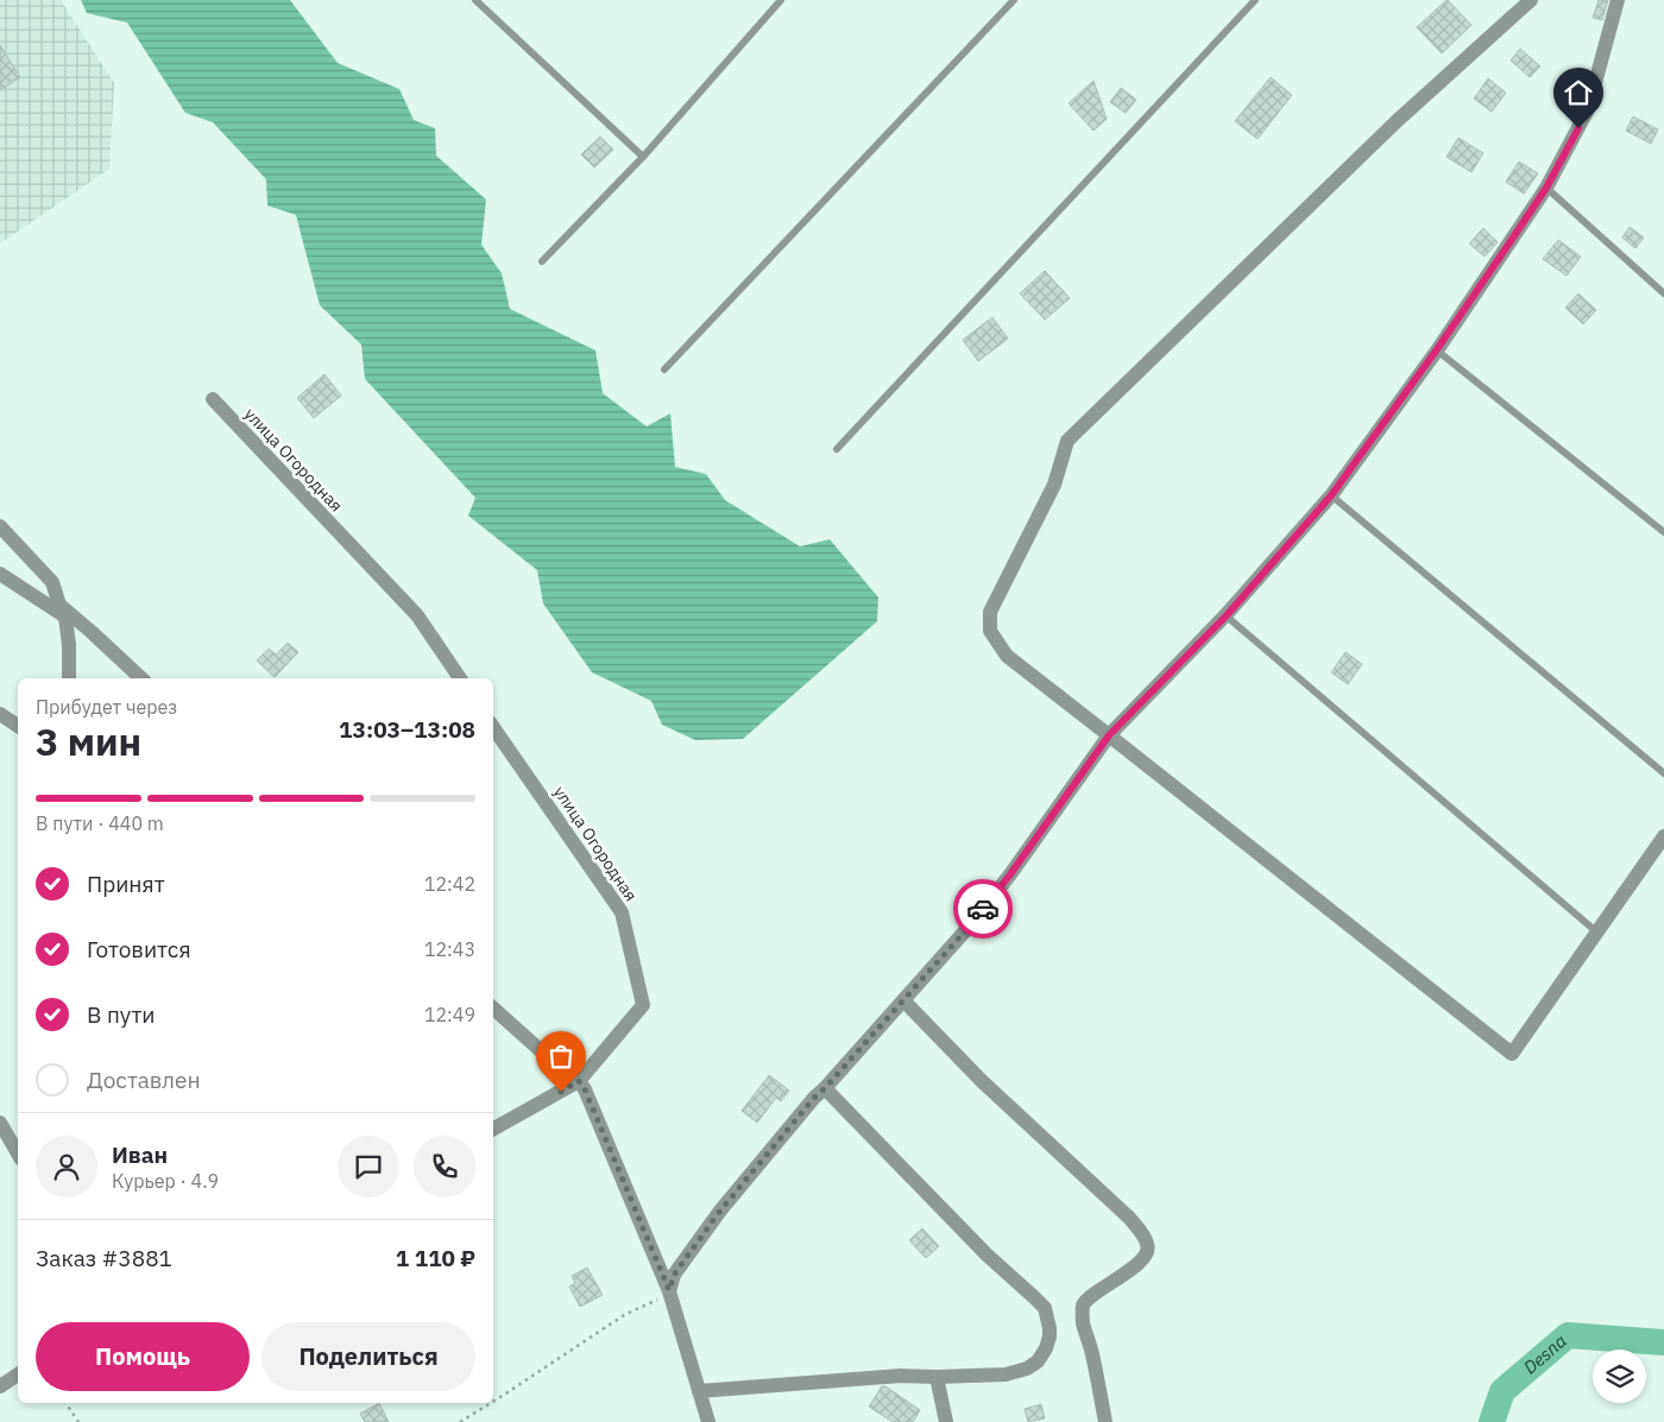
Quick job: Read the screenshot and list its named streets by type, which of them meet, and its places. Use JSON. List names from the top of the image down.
{
  "streets": {
    "street": ["улица Огородная"]
  },
  "water": ["Desna"],
  "page": {
    "heading": ["3 мин", "Прибудет через", "13:03–13:08"],
    "panel": [
      "Иван",
      "Курьер · 4.9",
      "Заказ #3881",
      "1 110 ₽"
    ],
    "bar": "В пути · 440 m",
    "list": [
      ["Принят", "12:42"],
      ["Готовится", "12:43"],
      ["В пути", "12:49"],
      "Доставлен"
    ],
    "buttons": ["Помощь", "Поделиться"]
  }
}
